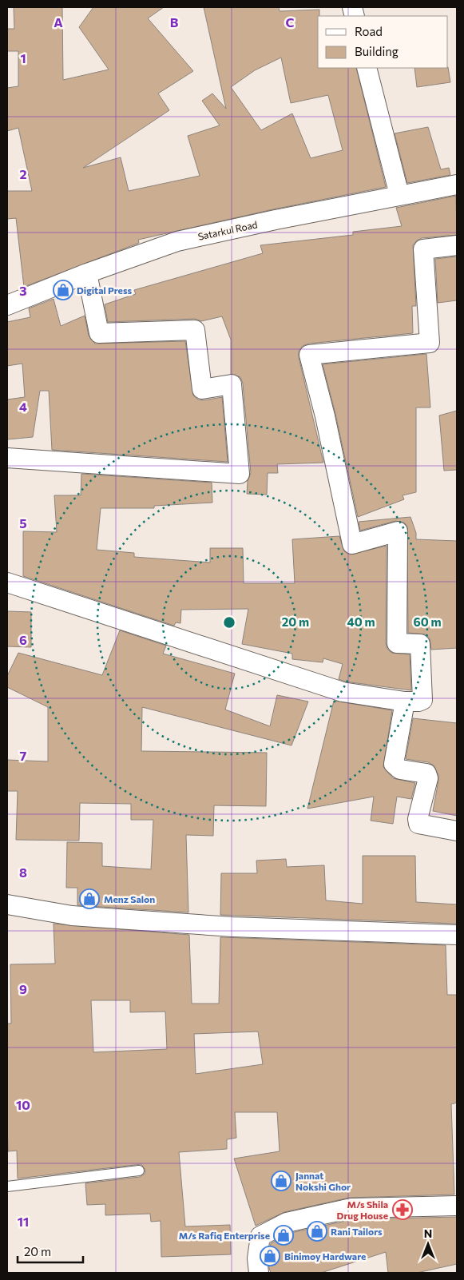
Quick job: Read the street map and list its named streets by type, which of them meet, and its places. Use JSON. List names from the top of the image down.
{
  "streets": {
    "street": ["Satarkul Road"]
  },
  "places": {
    "shop": [
      "Digital Press",
      "Menz Salon",
      "Jannat Nokshi Ghor",
      "Rani Tailors",
      "M/s Rafiq Enterprise",
      "Binimoy Hardware"
    ],
    "pharmacy": ["M/s Shila Drug House"]
  },
  "legend": ["Road", "Building"],
  "scale_bar": "20 m",
  "north": "top",
  "grid": {
    "columns": ["A", "B", "C"],
    "rows": [
      "1",
      "2",
      "3",
      "4",
      "5",
      "6",
      "7",
      "8",
      "9",
      "10",
      "11"
    ]
  },
  "rings": ["20 m", "40 m", "60 m"]
}
